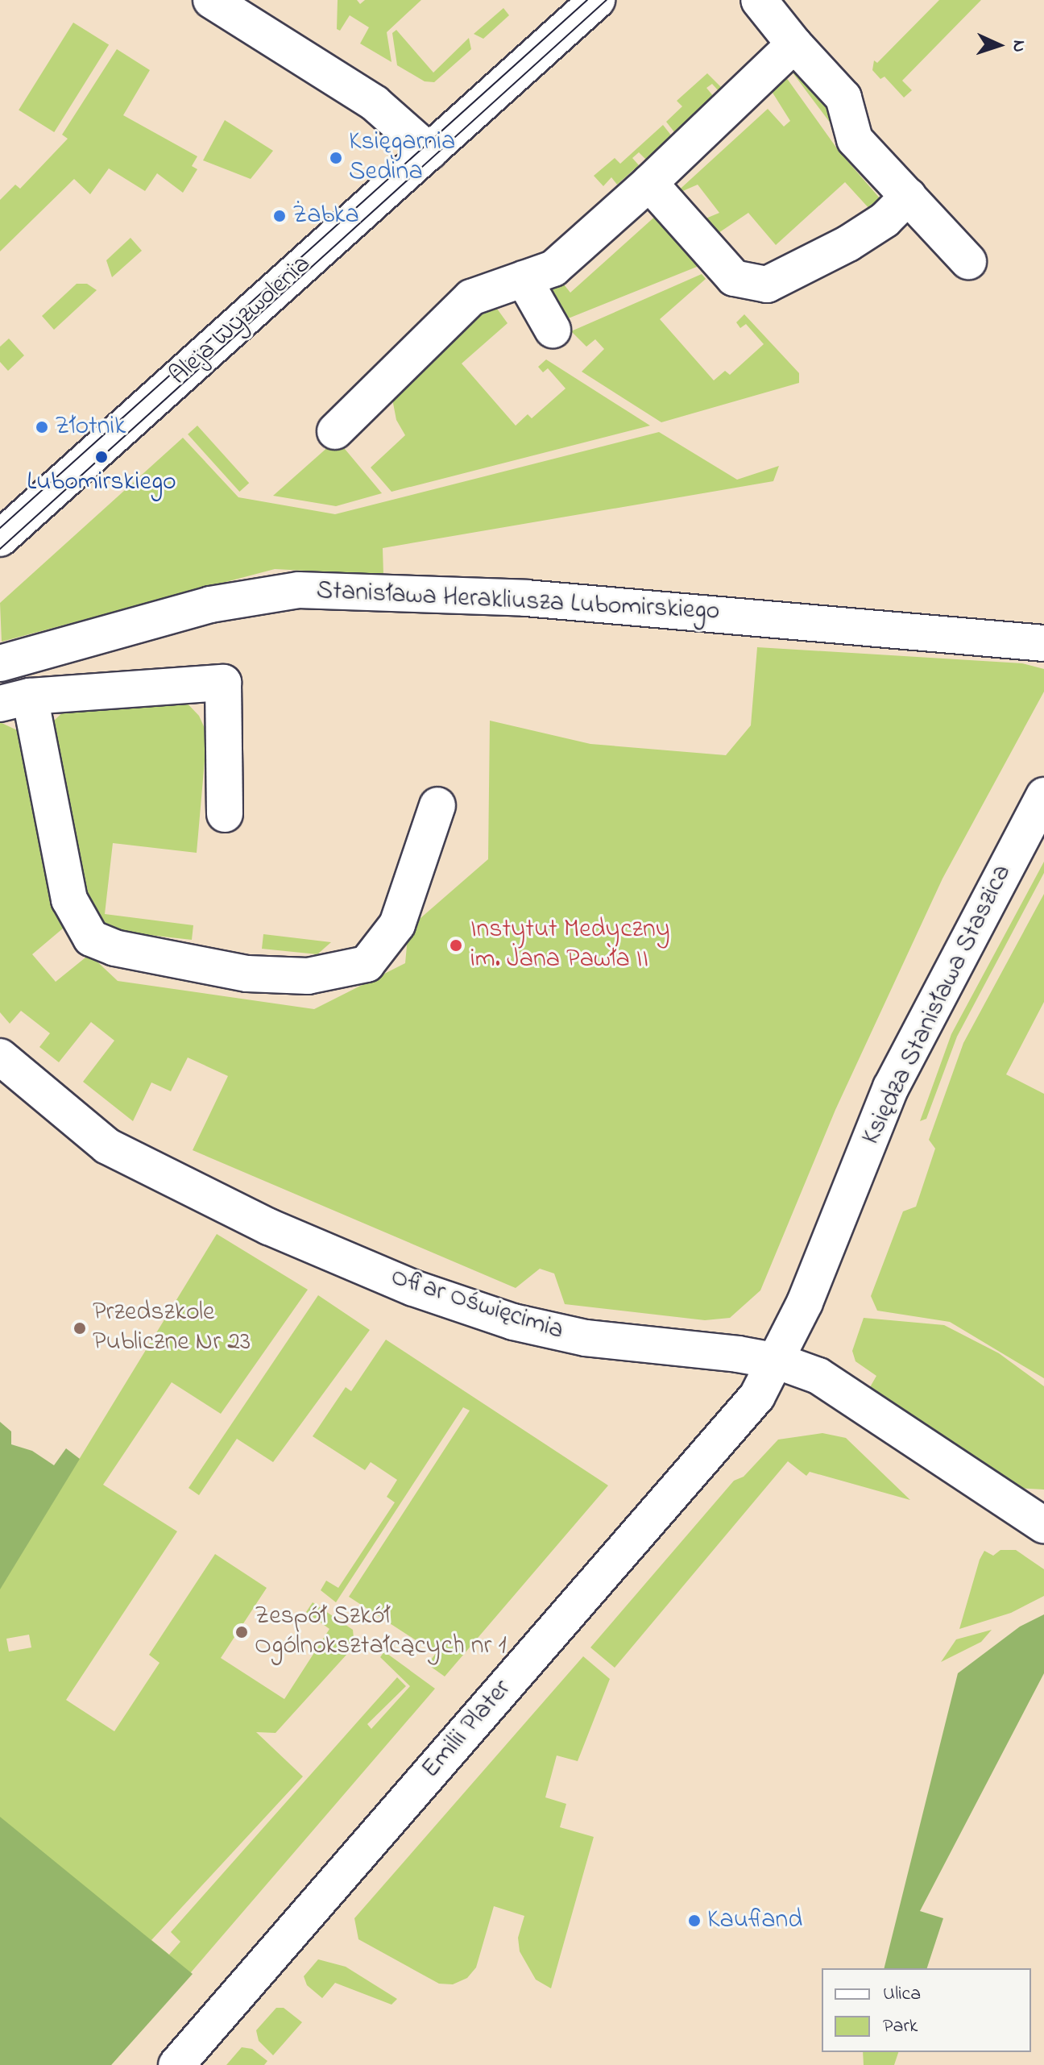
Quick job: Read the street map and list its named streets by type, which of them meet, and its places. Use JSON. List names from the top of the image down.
{
  "streets": {
    "street": [
      "Aleja Wyzwolenia",
      "Stanisława Herakliusza Lubomirskiego",
      "Księdza Stanisława Staszica",
      "Ofiar Oświęcimia",
      "Emilii Plater"
    ]
  },
  "crossings": [
    ["Księdza Stanisława Staszica", "Ofiar Oświęcimia"],
    ["Księdza Stanisława Staszica", "Emilii Plater"],
    ["Ofiar Oświęcimia", "Emilii Plater"]
  ],
  "places": [
    "Księgarnia Sedina",
    "Żabka",
    "Złotnik",
    "Lubomirskiego",
    "Instytut Medyczny im. Jana Pawła II",
    "Przedszkole Publiczne Nr 23",
    "Zespół Szkół Ogólnokształcących nr 1",
    "Kaufland"
  ],
  "legend": ["Ulica", "Park"],
  "north": "right"
}
